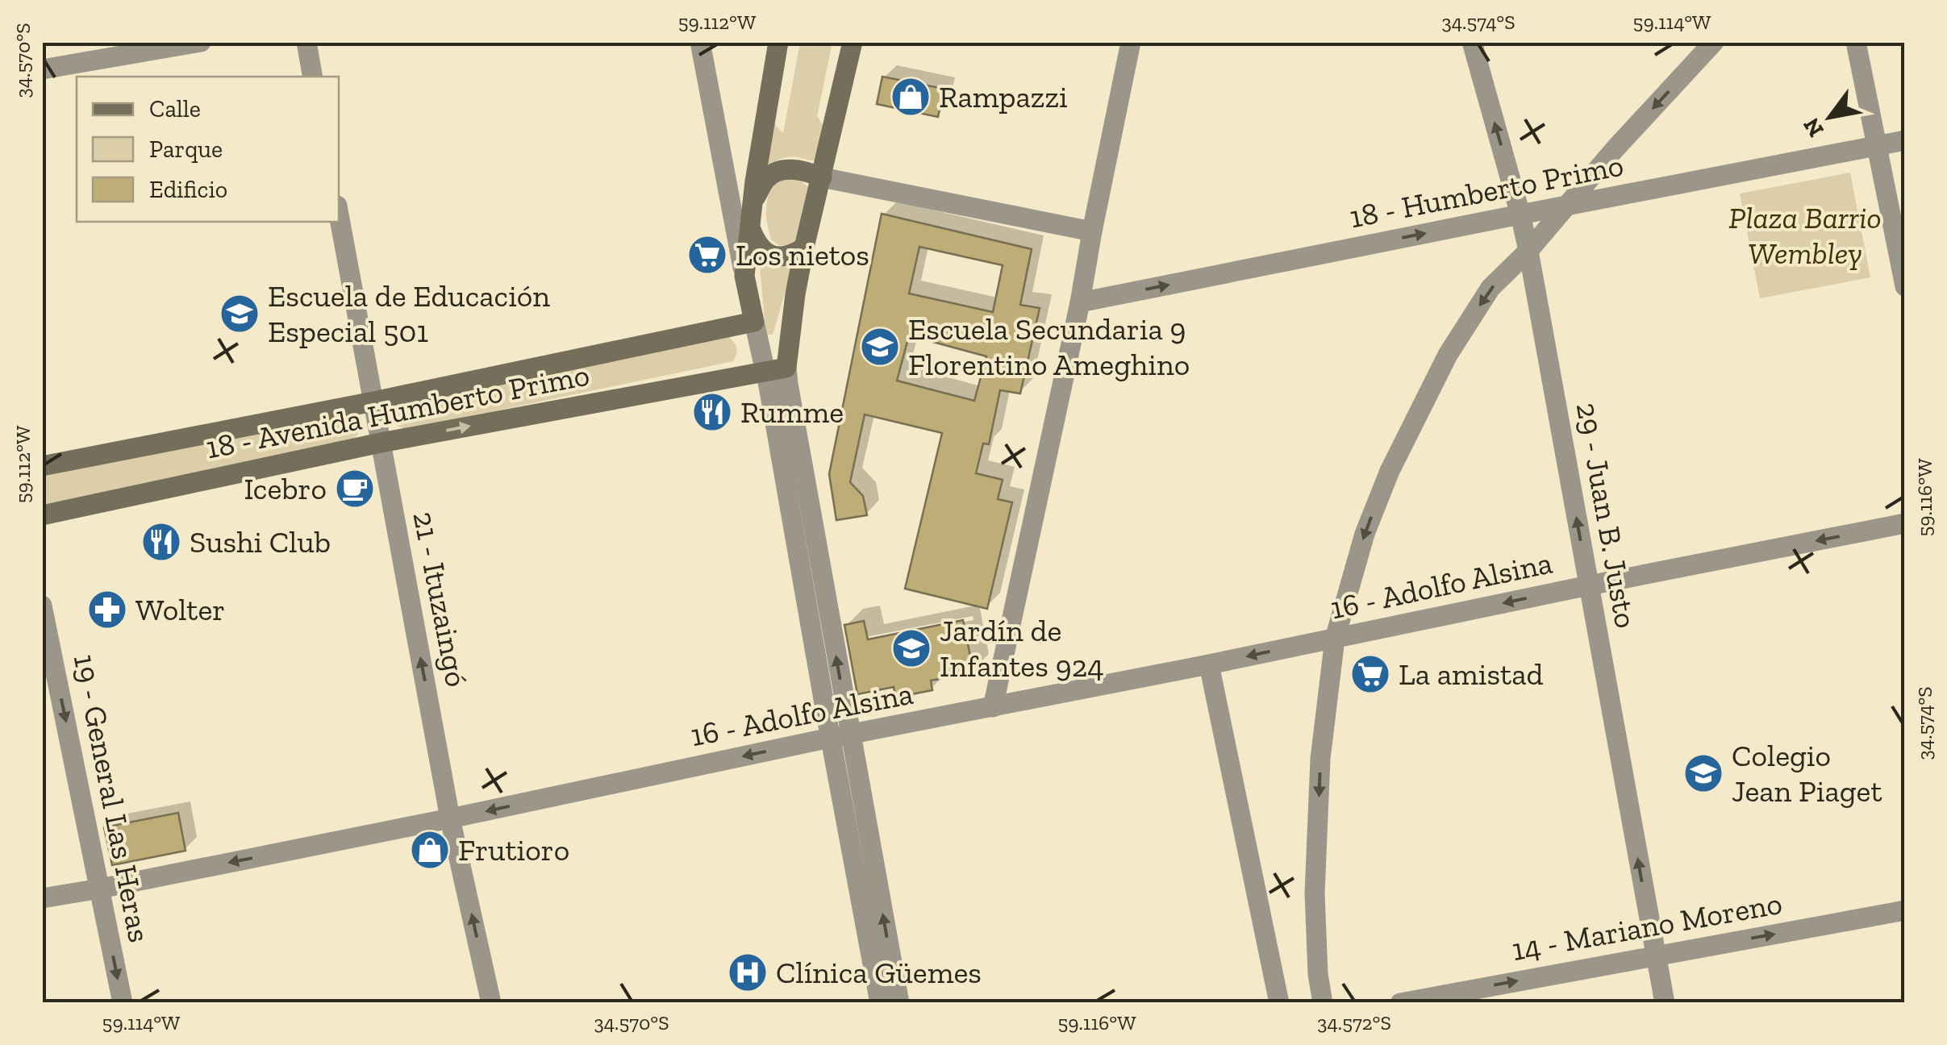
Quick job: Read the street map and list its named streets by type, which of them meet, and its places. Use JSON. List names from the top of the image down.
{
  "streets": {
    "main road": ["18 - Avenida Humberto Primo"],
    "street": [
      "18 - Humberto Primo",
      "29 - Juan B. Justo",
      "16 - Adolfo Alsina",
      "21 - Ituzaingó",
      "19 - General Las Heras",
      "14 - Mariano Moreno"
    ]
  },
  "crossings": [
    ["18 - Humberto Primo", "29 - Juan B. Justo"],
    ["18 - Avenida Humberto Primo", "21 - Ituzaingó"],
    ["29 - Juan B. Justo", "16 - Adolfo Alsina"],
    ["29 - Juan B. Justo", "14 - Mariano Moreno"],
    ["16 - Adolfo Alsina", "21 - Ituzaingó"],
    ["16 - Adolfo Alsina", "19 - General Las Heras"]
  ],
  "one_way": [
    "18 - Humberto Primo",
    "29 - Juan B. Justo",
    "16 - Adolfo Alsina",
    "21 - Ituzaingó",
    "19 - General Las Heras",
    "14 - Mariano Moreno"
  ],
  "parks": ["Plaza Barrio Wembley"],
  "places": {
    "shop": ["Rampazzi", "Frutioro"],
    "supermarket": ["Los nietos", "La amistad"],
    "school or university": [
      "Escuela de Educación Especial 501",
      "Escuela Secundaria 9 Florentino Ameghino",
      "Jardín de Infantes 924",
      "Colegio Jean Piaget"
    ],
    "restaurant": ["Rumme", "Sushi Club"],
    "cafe": ["Icebro"],
    "pharmacy": ["Wolter"],
    "hospital": ["Clínica Güemes"]
  },
  "legend": ["Calle", "Parque", "Edificio"],
  "north": "bottom left",
  "coordinates": [
    "59.112°W",
    "34.574°S",
    "59.114°W",
    "34.570°S",
    "59.116°W",
    "34.572°S"
  ]
}
